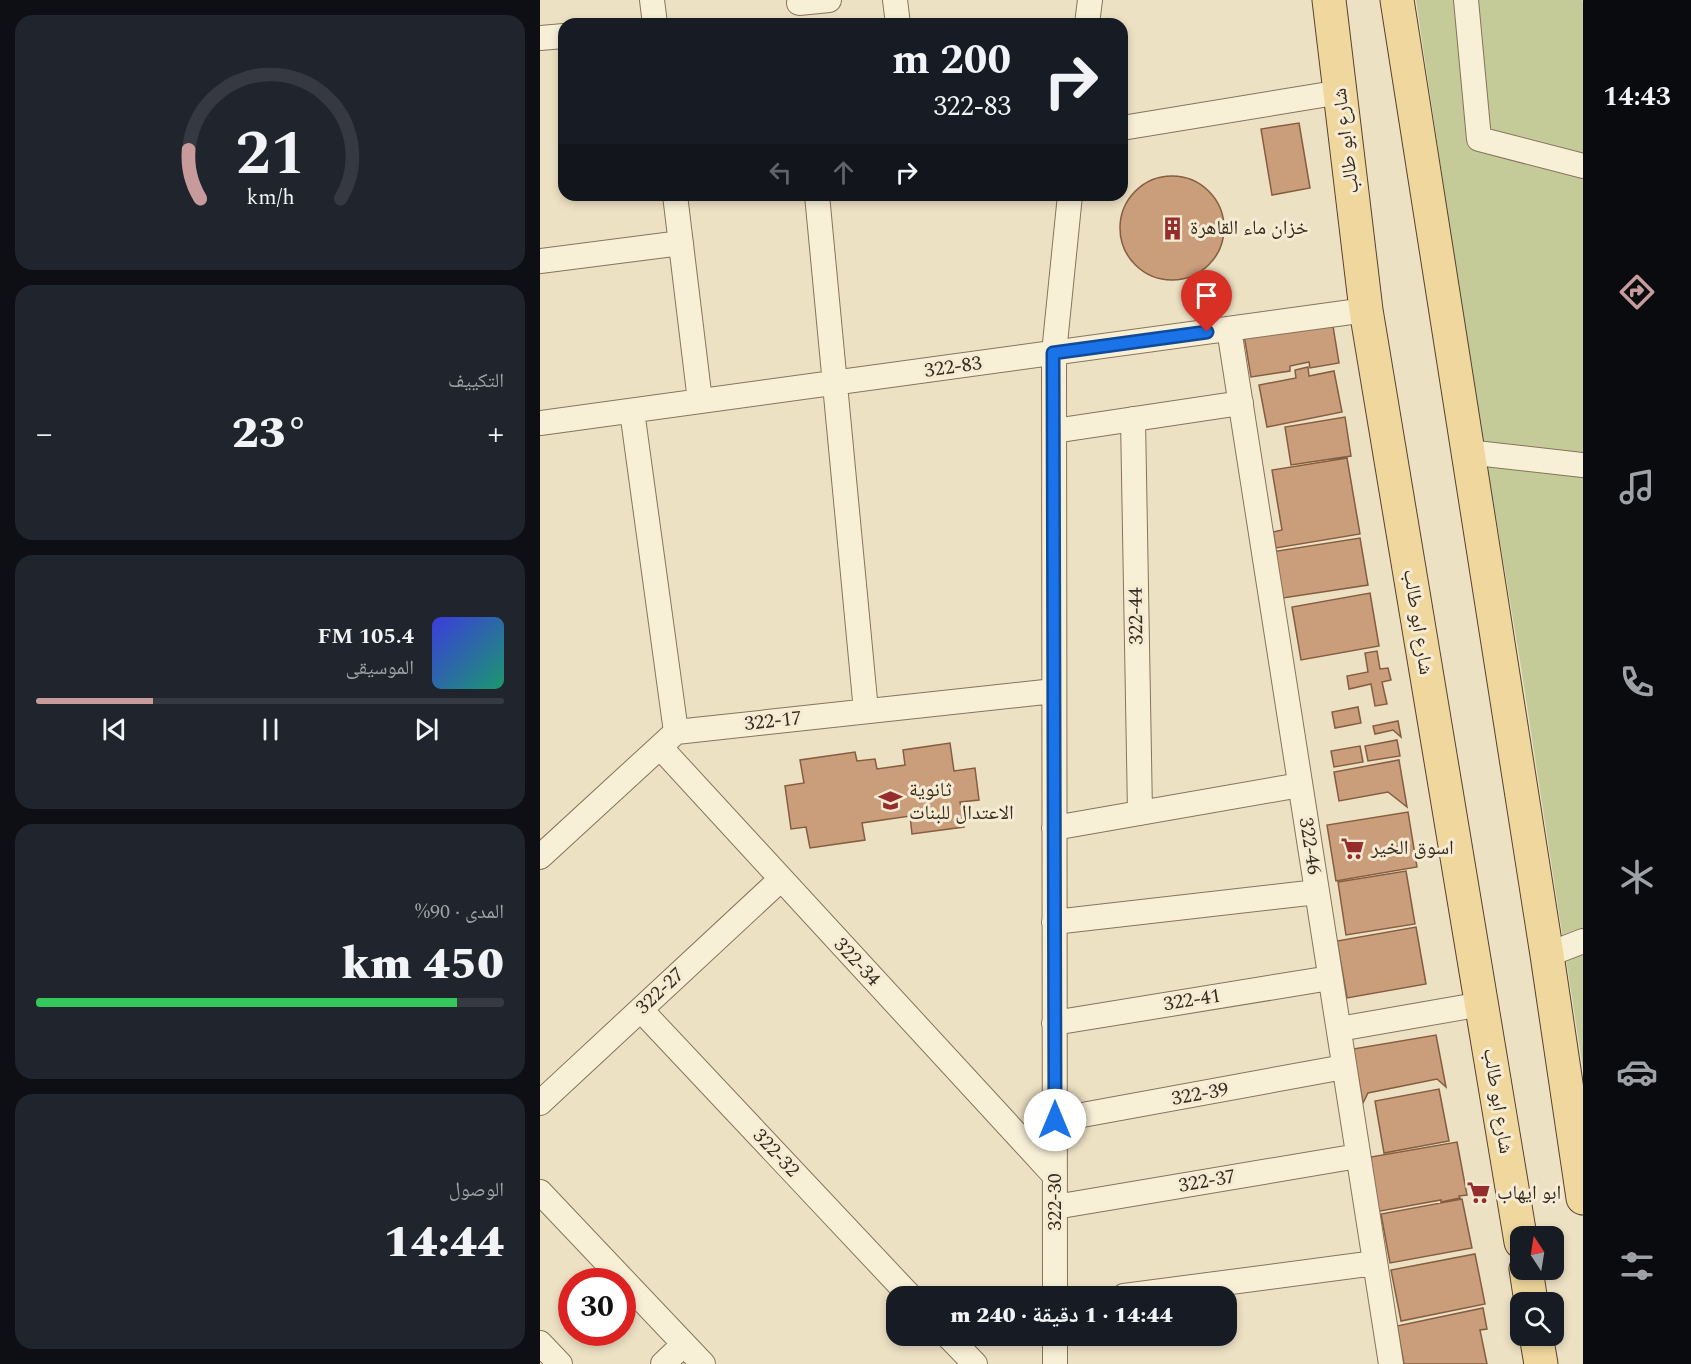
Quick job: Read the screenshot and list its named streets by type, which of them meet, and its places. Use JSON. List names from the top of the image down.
{
  "streets": {
    "main road": ["شارع ابو طالب"],
    "street": [
      "322-83",
      "322-44",
      "322-17",
      "322-46",
      "322-34",
      "322-27",
      "322-41",
      "322-39",
      "322-32",
      "322-37",
      "322-30"
    ]
  },
  "crossings": [
    ["شارع ابو طالب", "322-83"],
    ["322-83", "322-46"],
    ["322-83", "322-30"],
    ["322-17", "322-34"],
    ["322-17", "322-30"],
    ["322-46", "322-41"],
    ["322-46", "322-39"],
    ["322-46", "322-37"],
    ["322-34", "322-27"],
    ["322-34", "322-30"],
    ["322-27", "322-32"],
    ["322-41", "322-30"],
    ["322-39", "322-30"],
    ["322-37", "322-30"]
  ],
  "places": {
    "building": ["خزان ماء القاهرة"],
    "school or university": ["ثانوية الاعتدال للبنات"],
    "supermarket": ["اسوق الخير", "ابو ايهاب"]
  },
  "north": "top",
  "page": {
    "tabs": "14:43",
    "turn": ["200 m", "322-83"],
    "tile": [
      "التكييف",
      ["المدى · 90%", "450 km"],
      ["الوصول", "14:44"]
    ],
    "heat": ["−", "23°", "+"],
    "song": ["105.4 FM", "الموسيقى"],
    "limit": "30",
    "trip": "14:44 · 1 دقيقة · 240 m",
    "gauge": ["21", "km/h"]
  }
}
